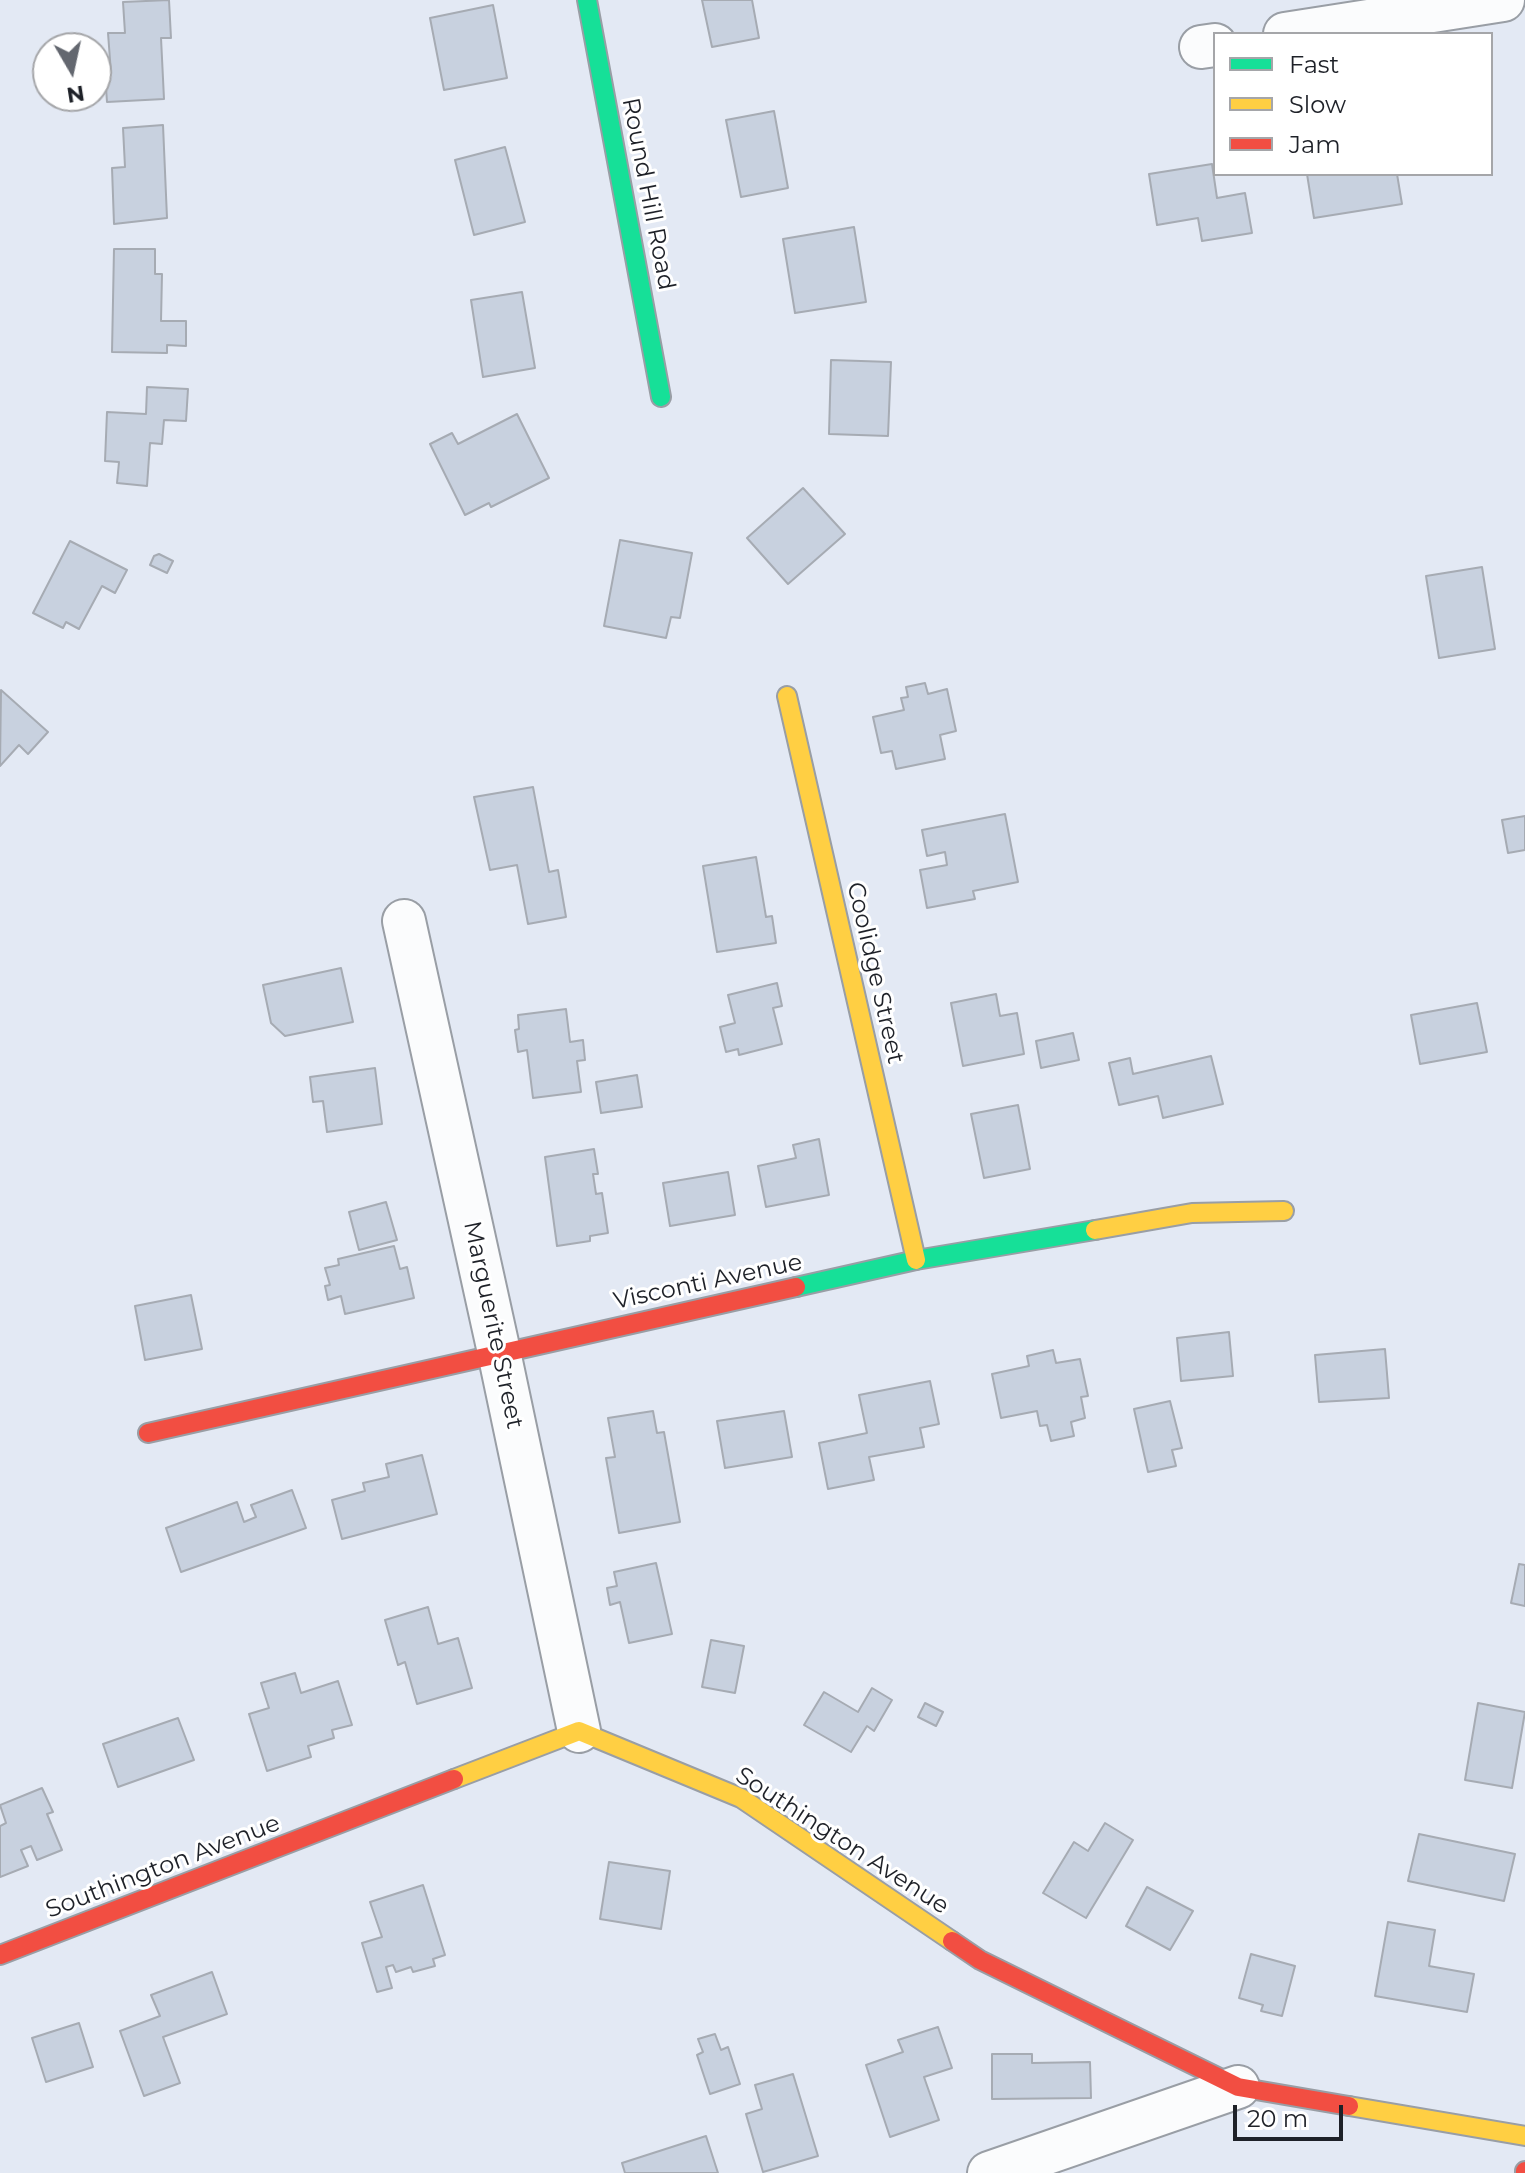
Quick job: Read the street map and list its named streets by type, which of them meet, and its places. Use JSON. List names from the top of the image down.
{
  "streets": {
    "street": [
      "Round Hill Road",
      "Coolidge Street",
      "Visconti Avenue",
      "Marguerite Street",
      "Southington Avenue"
    ]
  },
  "crossings": [
    ["Coolidge Street", "Visconti Avenue"],
    ["Visconti Avenue", "Marguerite Street"],
    ["Marguerite Street", "Southington Avenue"]
  ],
  "legend": ["Fast", "Slow", "Jam"],
  "scale_bar": "20 m",
  "north": "bottom"
}
